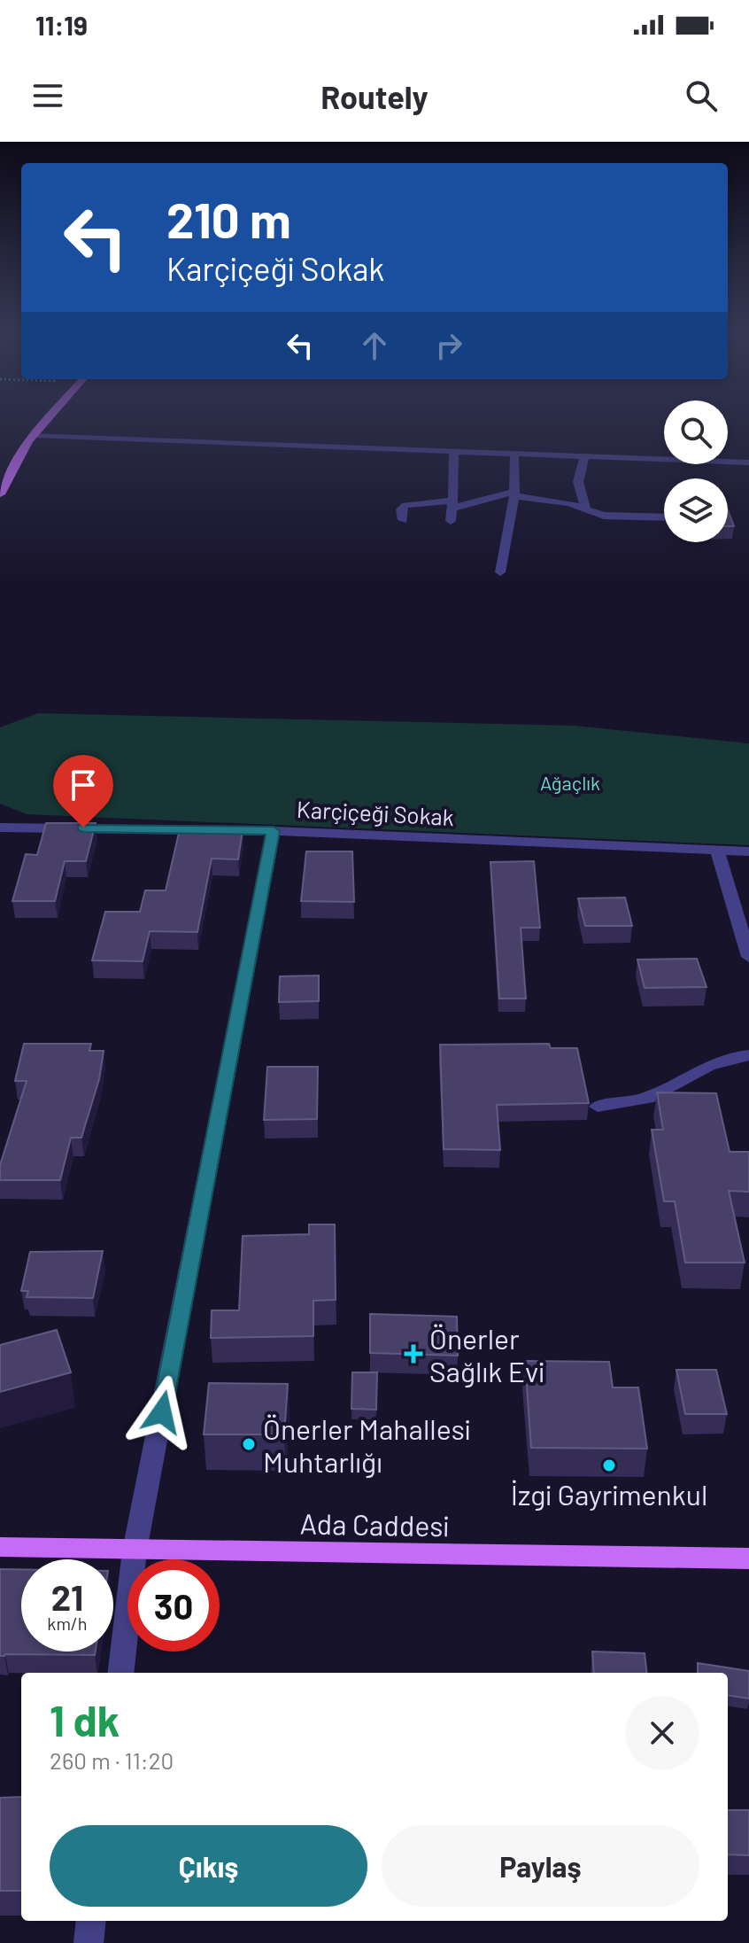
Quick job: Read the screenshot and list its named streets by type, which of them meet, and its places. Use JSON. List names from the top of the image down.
{
  "streets": {
    "main road": ["Ada Caddesi"],
    "street": ["Karçiçeği Sokak"]
  },
  "parks": ["Ağaçlık"],
  "places": {
    "health": ["Önerler Sağlık Evi"],
    "other": ["Önerler Mahallesi Muhtarlığı", "İzgi Gayrimenkul"]
  },
  "page": {
    "status": "11:19",
    "header": "Routely",
    "turn": ["210 m", "Karçiçeği Sokak"],
    "speed": "21 km/h",
    "limit": "30",
    "heading": ["1 dk", "260 m · 11:20"],
    "buttons": ["Çıkış", "Paylaş"]
  }
}
